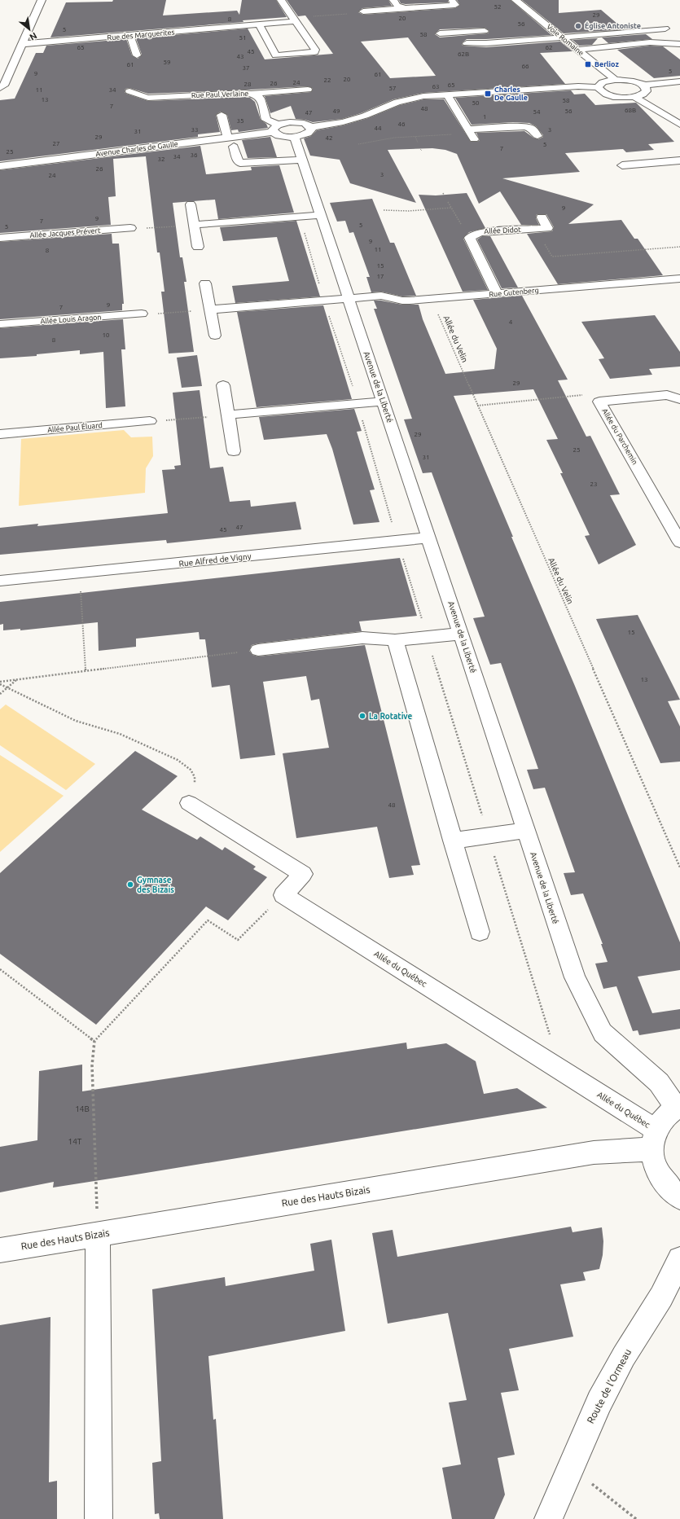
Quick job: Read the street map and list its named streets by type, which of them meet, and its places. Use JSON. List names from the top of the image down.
{
  "streets": {
    "street": [
      "Rue des Marguerites",
      "Voie Romaine",
      "Rue Paul Verlaine",
      "Avenue Charles de Gaulle",
      "Allée Didot",
      "Allée Jacques Prévert",
      "Rue Gutenberg",
      "Allée Louis Aragon",
      "Avenue de la Liberté",
      "Allée Paul Éluard",
      "Allée du Parchemin",
      "Rue Alfred de Vigny",
      "Allée du Québec",
      "Rue des Hauts Bizais",
      "Route de l'Ormeau"
    ],
    "path": ["Allée du Velin"]
  },
  "crossings": [
    ["Rue Paul Verlaine", "Avenue Charles de Gaulle"],
    ["Avenue Charles de Gaulle", "Avenue de la Liberté"],
    ["Allée Didot", "Rue Gutenberg"],
    ["Rue Gutenberg", "Allée du Velin"],
    ["Rue Gutenberg", "Avenue de la Liberté"],
    ["Avenue de la Liberté", "Rue Alfred de Vigny"],
    ["Allée du Québec", "Rue des Hauts Bizais"]
  ],
  "places": {
    "other": ["Église Antoniste", "La Rotative", "Gymnase des Bizais"],
    "transit": ["Berlioz", "Charles De Gaulle"]
  },
  "house_numbers": [
    "52",
    "29",
    "20",
    "8",
    "56",
    "5",
    "58",
    "51",
    "65",
    "62",
    "45",
    "62B",
    "43",
    "59",
    "61",
    "66",
    "37",
    "5",
    "9",
    "61",
    "20",
    "22",
    "24",
    "26",
    "28",
    "65",
    "63",
    "57",
    "11",
    "34",
    "13",
    "58",
    "50",
    "7",
    "48",
    "68B",
    "49",
    "56",
    "54",
    "47",
    "1",
    "35",
    "46",
    "44",
    "33",
    "3",
    "31",
    "29",
    "42",
    "27",
    "5",
    "7",
    "25",
    "36",
    "34",
    "32",
    "26",
    "3",
    "24",
    "9",
    "9",
    "7",
    "5",
    "5",
    "9",
    "11",
    "8",
    "15",
    "17",
    "9",
    "7",
    "4",
    "10",
    "8",
    "29",
    "29",
    "25",
    "31",
    "23",
    "47",
    "45",
    "15",
    "13",
    "48",
    "14B",
    "14T"
  ],
  "north": "bottom right"
}
